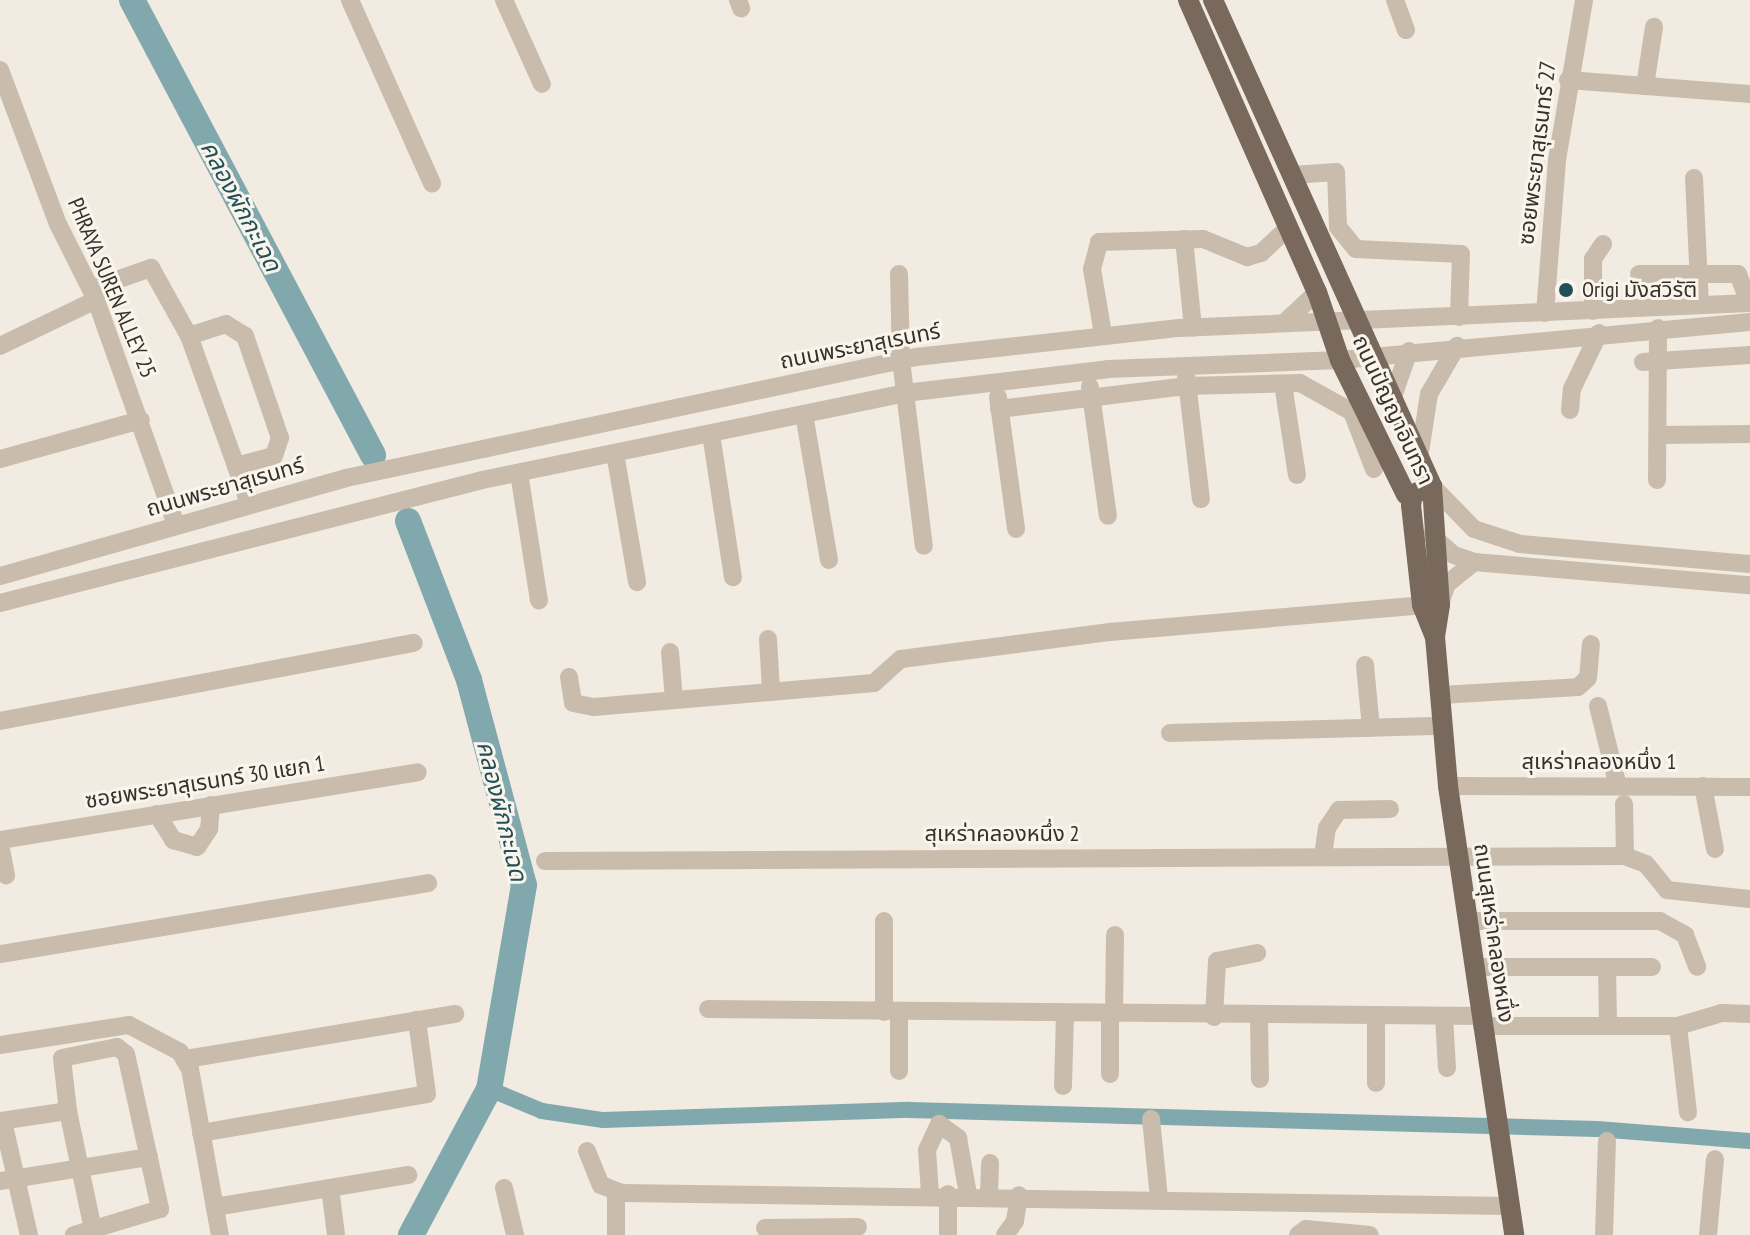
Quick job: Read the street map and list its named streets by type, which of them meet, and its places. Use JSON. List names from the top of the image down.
{
  "streets": {
    "main road": ["ถนนปัญญาอินทรา", "ถนนสุเหร่าคลองหนึ่ง"],
    "street": [
      "ซอยพระยาสุเรนทร์ 27",
      "PHRAYA SUREN ALLEY 25",
      "ถนนพระยาสุเรนทร์",
      "สุเหร่าคลองหนึ่ง 1",
      "ซอยพระยาสุเรนทร์ 30 แยก 1",
      "สุเหร่าคลองหนึ่ง 2"
    ]
  },
  "crossings": [
    ["ซอยพระยาสุเรนทร์ 27", "ถนนพระยาสุเรนทร์"],
    ["PHRAYA SUREN ALLEY 25", "ถนนพระยาสุเรนทร์"],
    ["ถนนพระยาสุเรนทร์", "ถนนปัญญาอินทรา"],
    ["ถนนปัญญาอินทรา", "ถนนสุเหร่าคลองหนึ่ง"],
    ["สุเหร่าคลองหนึ่ง 1", "ถนนสุเหร่าคลองหนึ่ง"],
    ["สุเหร่าคลองหนึ่ง 2", "ถนนสุเหร่าคลองหนึ่ง"]
  ],
  "water": ["คลองผักกะเฉด"],
  "places": ["Origi มังสวิรัติ"]
}
